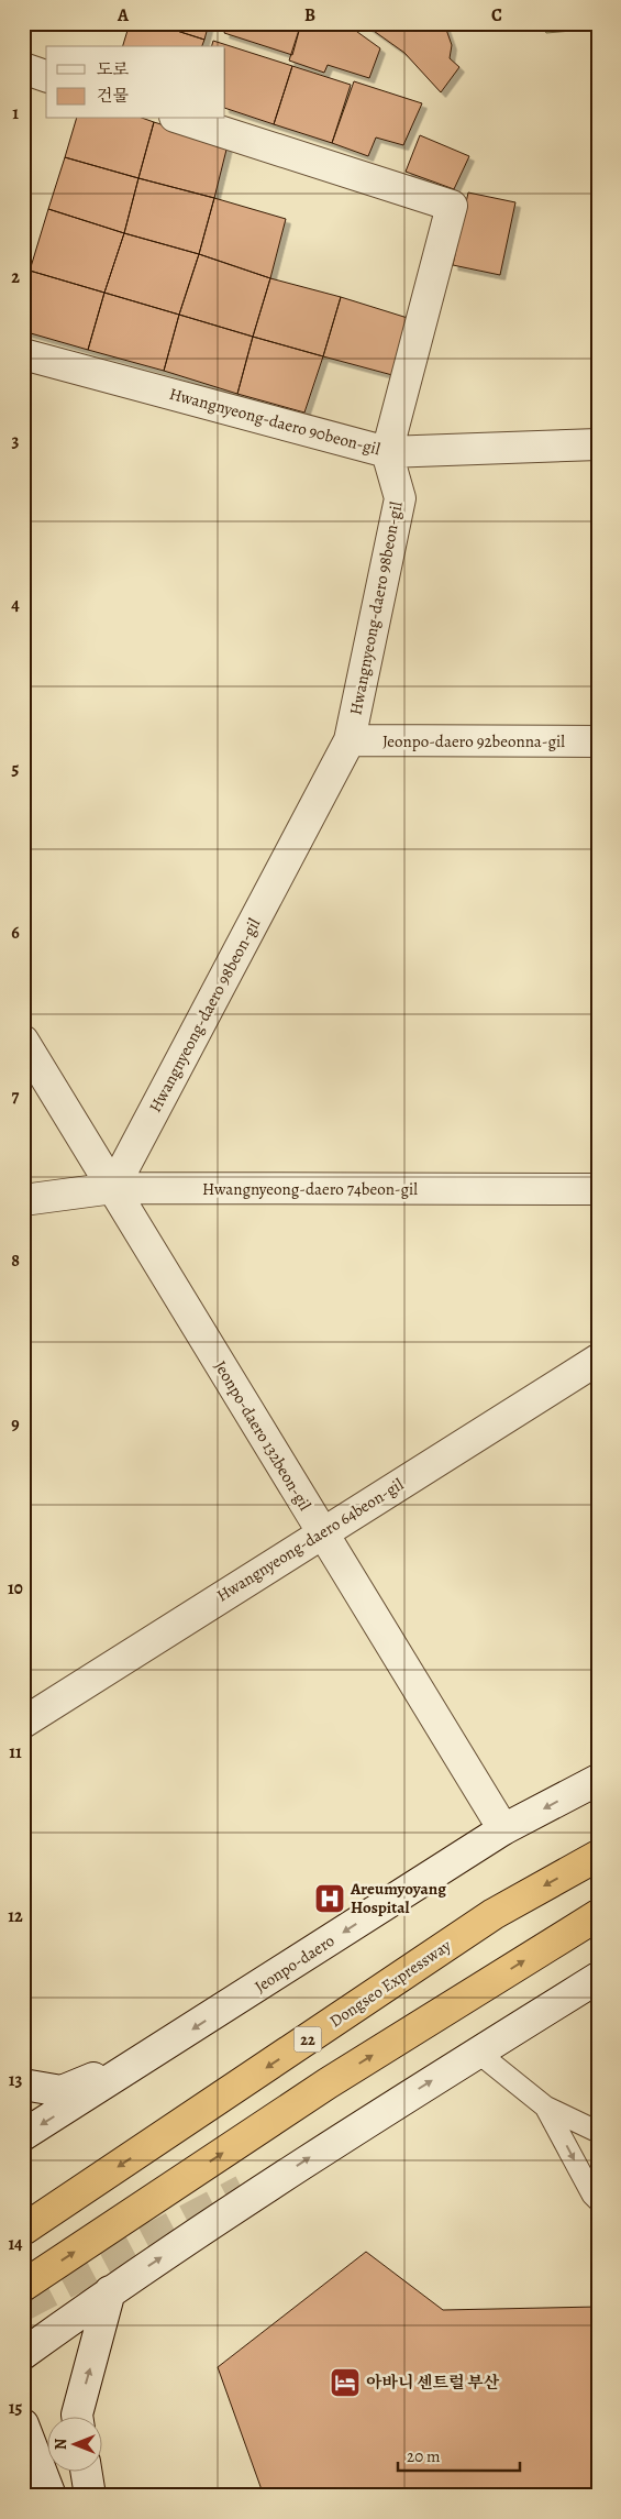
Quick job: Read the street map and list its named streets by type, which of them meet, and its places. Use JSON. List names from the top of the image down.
{
  "streets": {
    "highway": ["Dongseo Expressway", "22"],
    "street": [
      "Hwangnyeong-daero 90beon-gil",
      "Hwangnyeong-daero 98beon-gil",
      "Jeonpo-daero 92beonna-gil",
      "Hwangnyeong-daero 74beon-gil",
      "Jeonpo-daero 132beon-gil",
      "Hwangnyeong-daero 64beon-gil",
      "Jeonpo-daero"
    ]
  },
  "crossings": [
    ["Hwangnyeong-daero 90beon-gil", "Hwangnyeong-daero 98beon-gil"],
    ["Hwangnyeong-daero 98beon-gil", "Jeonpo-daero 92beonna-gil"],
    ["Hwangnyeong-daero 98beon-gil", "Hwangnyeong-daero 74beon-gil"],
    ["Hwangnyeong-daero 98beon-gil", "Jeonpo-daero 132beon-gil"],
    ["Hwangnyeong-daero 74beon-gil", "Jeonpo-daero 132beon-gil"],
    ["Jeonpo-daero 132beon-gil", "Hwangnyeong-daero 64beon-gil"],
    ["Jeonpo-daero 132beon-gil", "Jeonpo-daero"]
  ],
  "places": {
    "hospital": ["Areumyoyang Hospital"],
    "hotel": ["아바니 센트럴 부산"]
  },
  "legend": ["도로", "건물"],
  "scale_bar": "20 m",
  "north": "left",
  "grid": {
    "columns": ["A", "B", "C"],
    "rows": [
      "1",
      "2",
      "3",
      "4",
      "5",
      "6",
      "7",
      "8",
      "9",
      "10",
      "11",
      "12",
      "13",
      "14",
      "15"
    ]
  }
}
